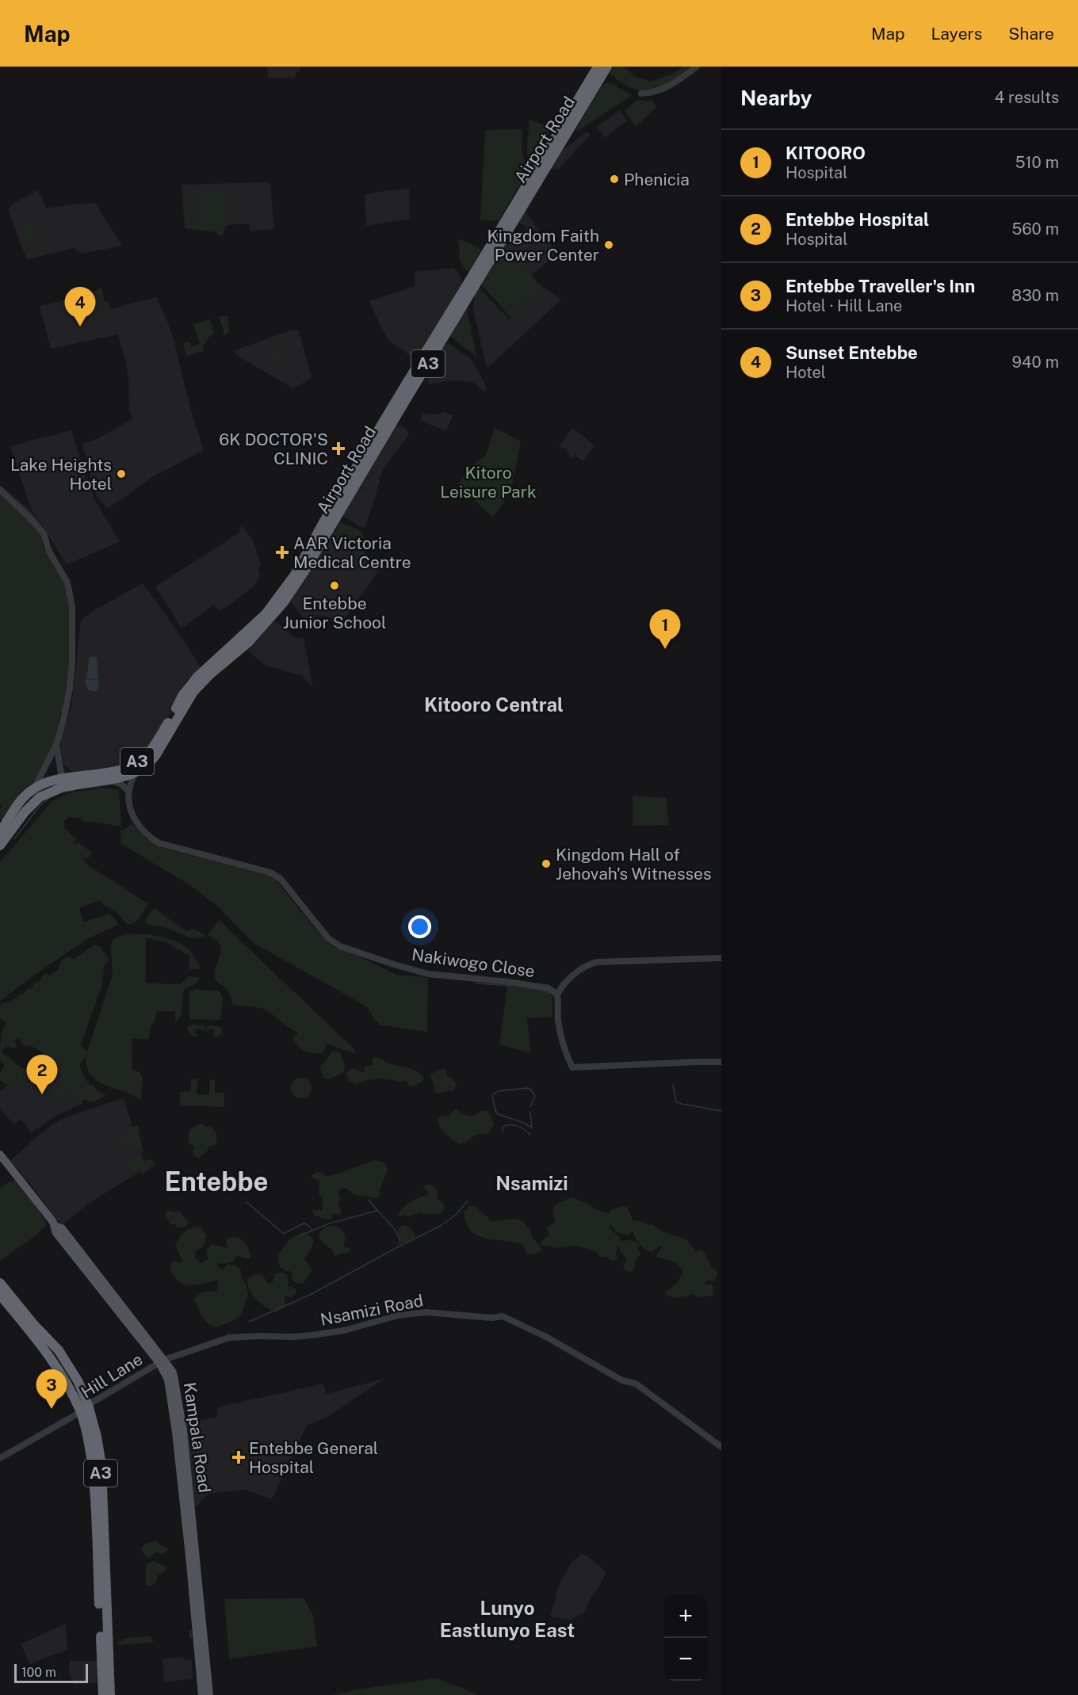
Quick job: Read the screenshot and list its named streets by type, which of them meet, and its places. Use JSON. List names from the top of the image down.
{
  "streets": {
    "highway": ["Airport Road", "A3"],
    "main road": ["Kampala Road"],
    "street": ["Nakiwogo Close", "Nsamizi Road", "Hill Lane"]
  },
  "crossings": [
    ["Airport Road", "A3"],
    ["A3", "Hill Lane"],
    ["Nsamizi Road", "Hill Lane"],
    ["Nsamizi Road", "Kampala Road"],
    ["Hill Lane", "Kampala Road"]
  ],
  "districts": [
    "Kitooro Central",
    "Entebbe",
    "Nsamizi",
    "Lunyo Eastlunyo East"
  ],
  "parks": ["Kitoro Leisure Park"],
  "places": {
    "other": [
      "Phenicia",
      "Kingdom Faith Power Center",
      "Lake Heights Hotel",
      "Entebbe Junior School",
      "Kingdom Hall of Jehovah's Witnesses"
    ],
    "health": ["6K DOCTOR'S CLINIC", "AAR Victoria Medical Centre", "Entebbe General Hospital"]
  },
  "scale_bar": "100 m",
  "page": {
    "header": "Map",
    "nav": ["Map", "Layers", "Share"],
    "heading": ["Nearby", "4 results"],
    "list": [
      {
        "mark": "1",
        "name": "KITOORO",
        "note": "Hospital",
        "value": "510 m"
      },
      {
        "mark": "2",
        "name": "Entebbe Hospital",
        "note": "Hospital",
        "value": "560 m"
      },
      {
        "mark": "3",
        "name": "Entebbe Traveller's Inn",
        "note": "Hotel · Hill Lane",
        "value": "830 m"
      },
      {
        "mark": "4",
        "name": "Sunset Entebbe",
        "note": "Hotel",
        "value": "940 m"
      }
    ],
    "pins": [
      "4",
      "1",
      "2",
      "3"
    ],
    "map_buttons": ["+", "−"],
    "scale": "100 m"
  }
}
